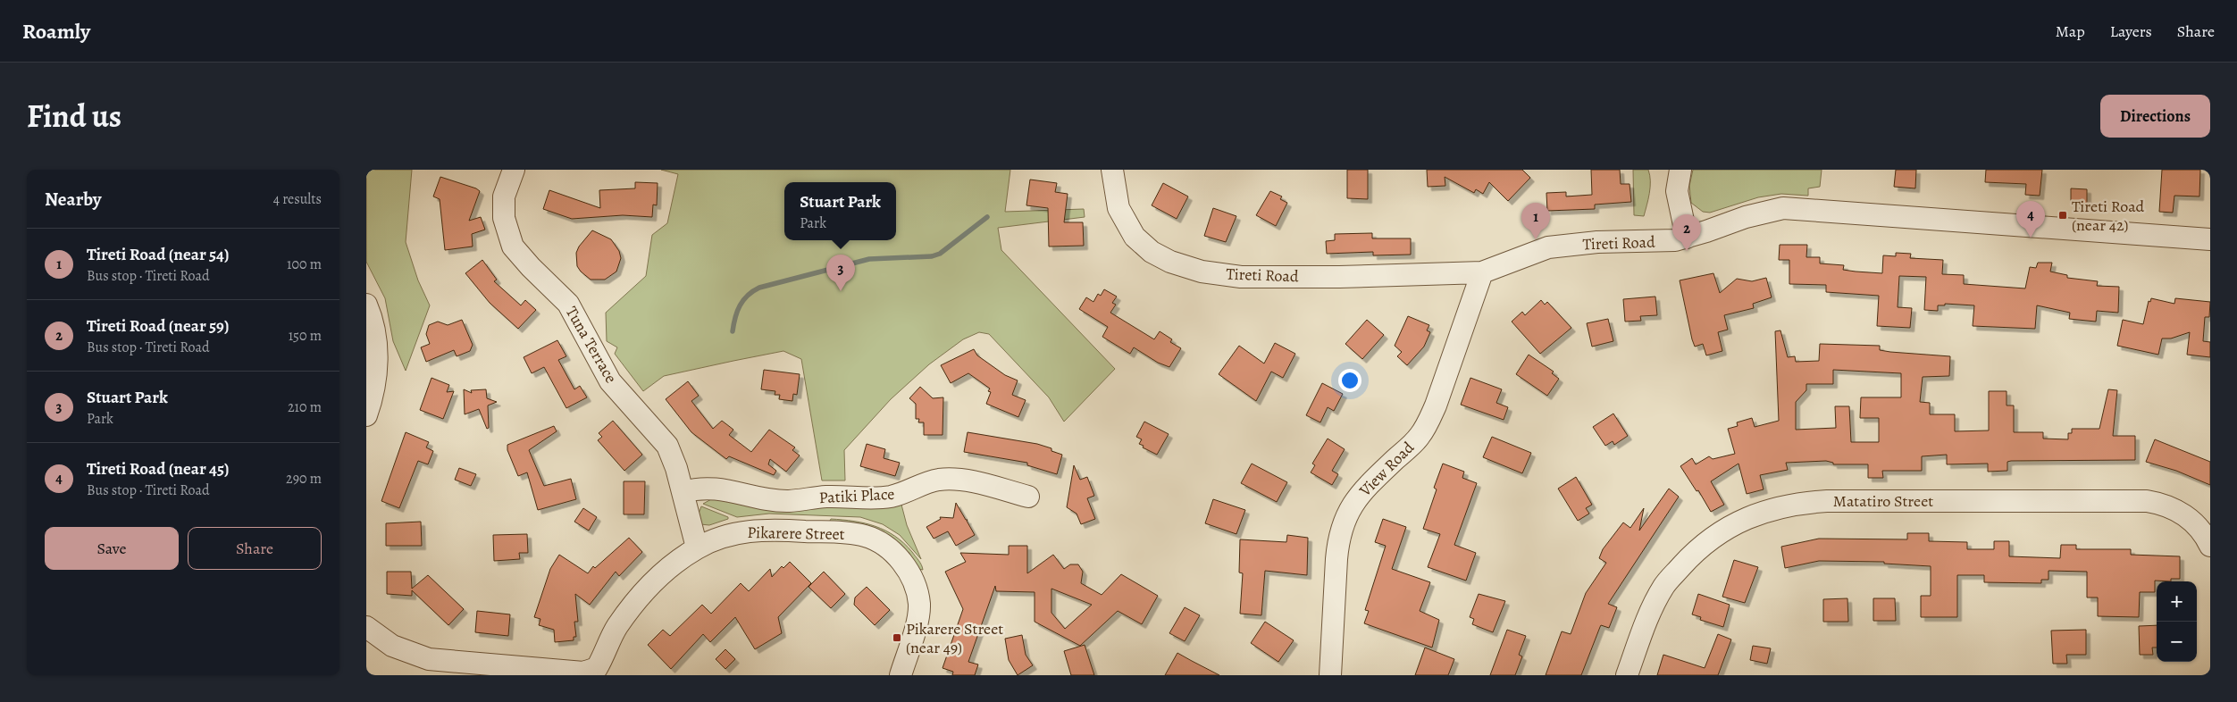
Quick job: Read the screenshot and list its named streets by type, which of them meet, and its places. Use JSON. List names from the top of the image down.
{
  "streets": {
    "street": [
      "Tireti Road",
      "Tuna Terrace",
      "View Road",
      "Patiki Place",
      "Matatiro Street",
      "Pikarere Street"
    ]
  },
  "crossings": [
    ["Tireti Road", "View Road"],
    ["Tuna Terrace", "Patiki Place"],
    ["Tuna Terrace", "Pikarere Street"]
  ],
  "places": {
    "transit": ["Tireti Road (near 42)", "Pikarere Street (near 49)"]
  },
  "page": {
    "header": "Roamly",
    "nav": ["Map", "Layers", "Share"],
    "title": "Find us",
    "buttons": [
      "Directions",
      ["Save", "Share"]
    ],
    "heading": ["Nearby", "4 results"],
    "popup": ["Stuart Park", "Park"],
    "pins": [
      "4",
      "1",
      "2",
      "3"
    ],
    "list": [
      {
        "mark": "1",
        "name": "Tireti Road (near 54)",
        "note": "Bus stop · Tireti Road",
        "value": "100 m"
      },
      {
        "mark": "2",
        "name": "Tireti Road (near 59)",
        "note": "Bus stop · Tireti Road",
        "value": "150 m"
      },
      {
        "mark": "3",
        "name": "Stuart Park",
        "note": "Park",
        "value": "210 m"
      },
      {
        "mark": "4",
        "name": "Tireti Road (near 45)",
        "note": "Bus stop · Tireti Road",
        "value": "290 m"
      }
    ],
    "map_buttons": ["+", "−"]
  }
}
